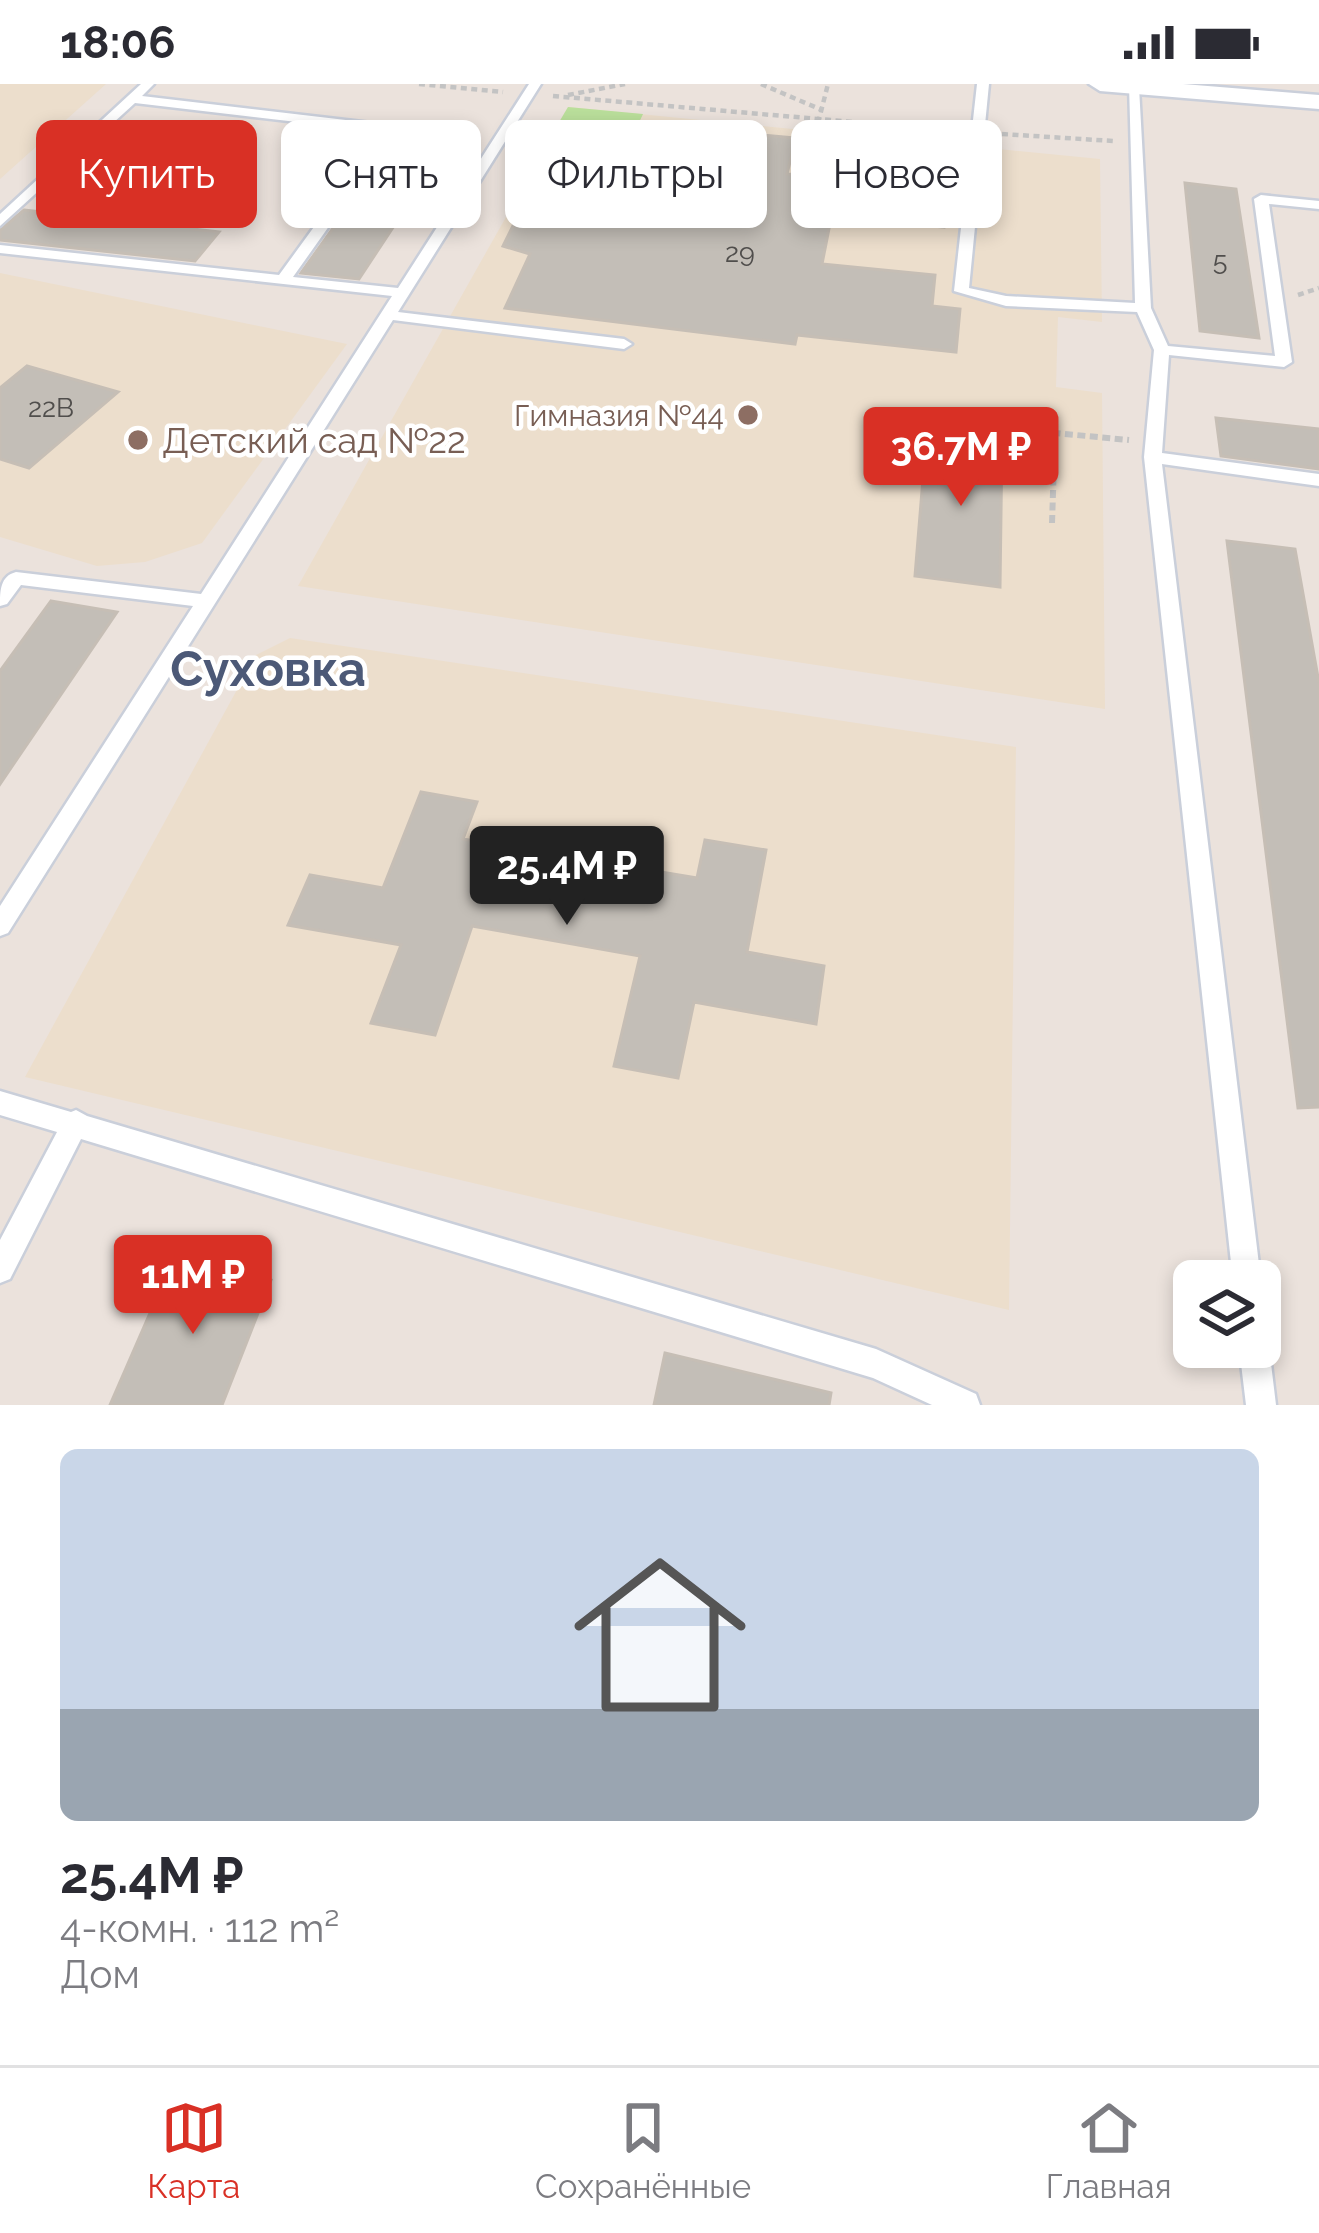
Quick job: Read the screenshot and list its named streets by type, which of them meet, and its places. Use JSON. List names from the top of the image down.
{
  "districts": ["Суховка"],
  "places": ["Гимназия №44", "Детский сад №22"],
  "house_numbers": ["29", "5", "22В"],
  "page": {
    "status": "18:06",
    "chip": [
      "Купить",
      "Снять",
      "Фильтры",
      "Новое"
    ],
    "price": ["36.7M ₽", "25.4M ₽", "11M ₽"],
    "list": [
      {
        "name": "25.4M ₽",
        "note": "4-комн. · 112 m² · Дом"
      }
    ],
    "tabs": ["Карта", "Сохранённые", "Главная"]
  }
}
